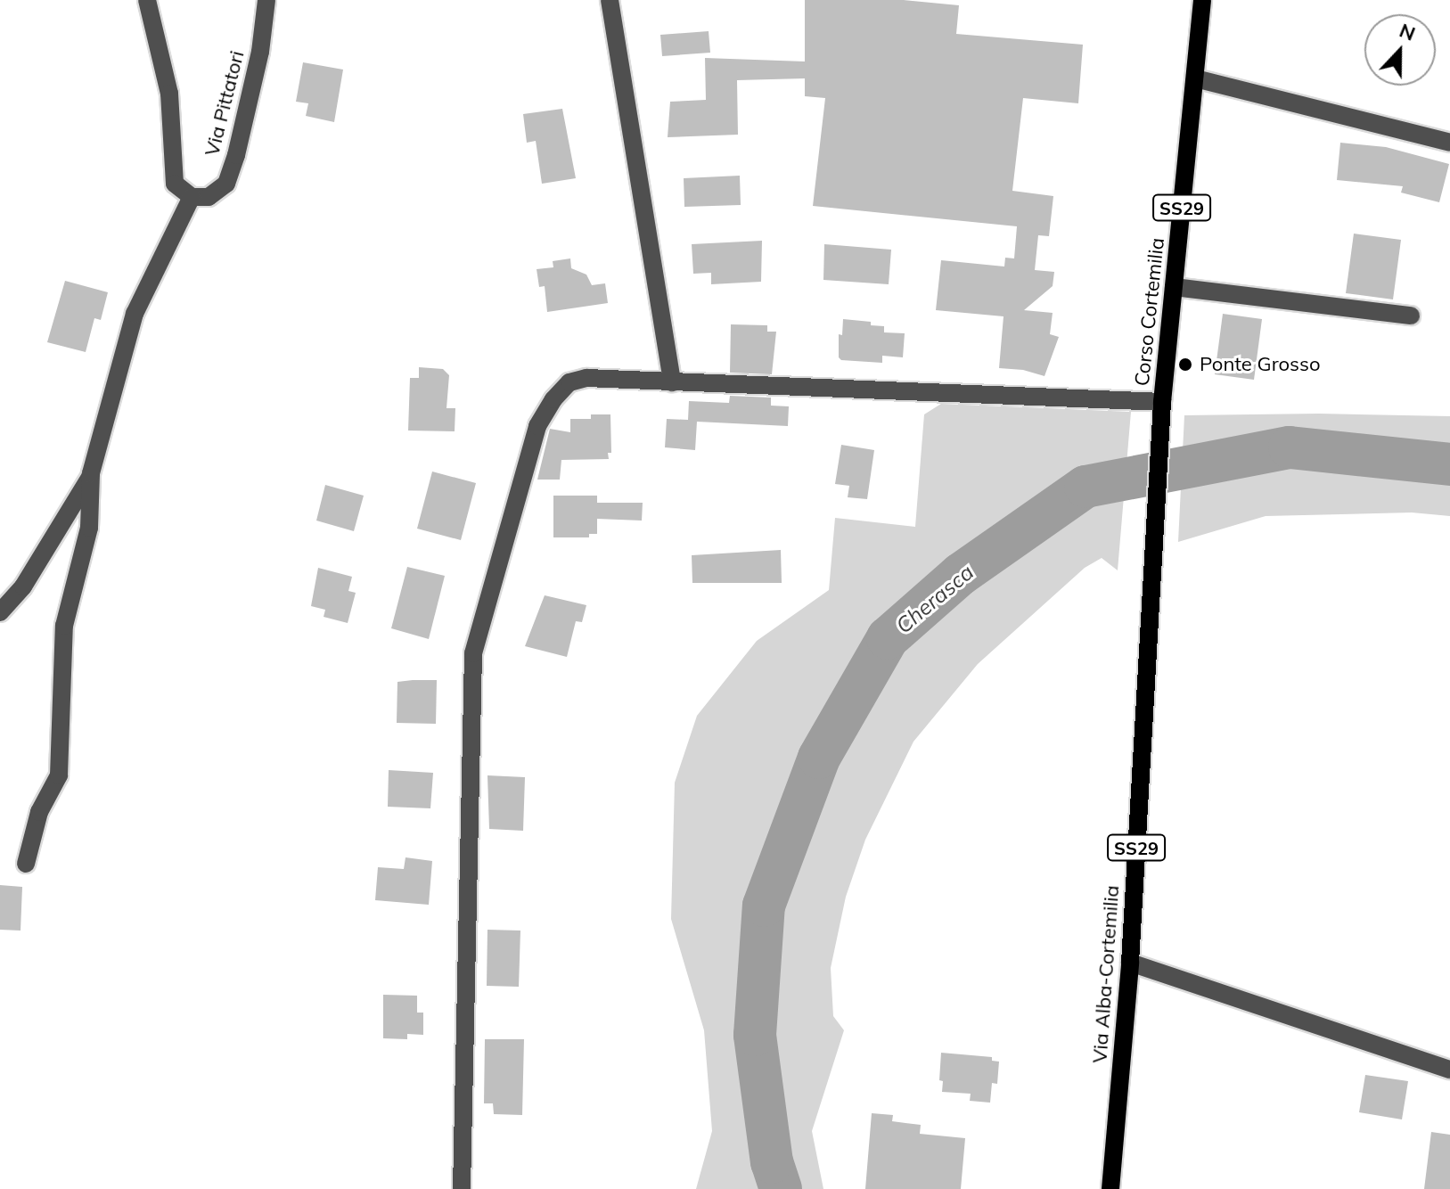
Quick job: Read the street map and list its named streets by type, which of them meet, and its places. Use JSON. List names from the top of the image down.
{
  "streets": {
    "main road": ["SS29", "Corso Cortemilia", "Via Alba-Cortemilia"],
    "street": ["Via Pittatori"]
  },
  "crossings": [
    ["Corso Cortemilia", "Via Alba-Cortemilia"]
  ],
  "water": ["Cherasca"],
  "places": ["Ponte Grosso"],
  "north": "top"
}
